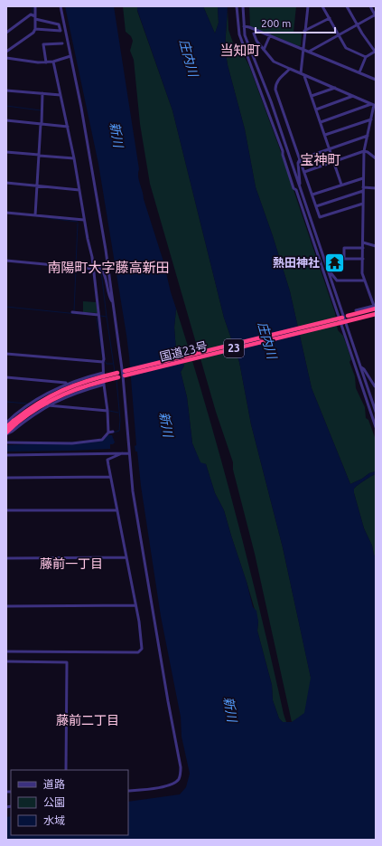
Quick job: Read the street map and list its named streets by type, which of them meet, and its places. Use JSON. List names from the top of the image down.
{
  "streets": {
    "highway": ["23", "国道23号"]
  },
  "districts": [
    "当知町",
    "宝神町",
    "南陽町大字藤高新田",
    "藤前一丁目",
    "藤前二丁目"
  ],
  "water": ["庄内川", "新川"],
  "places": {
    "temple": ["熱田神社"]
  },
  "legend": ["道路", "公園", "水域"],
  "scale_bar": "200 m"
}
